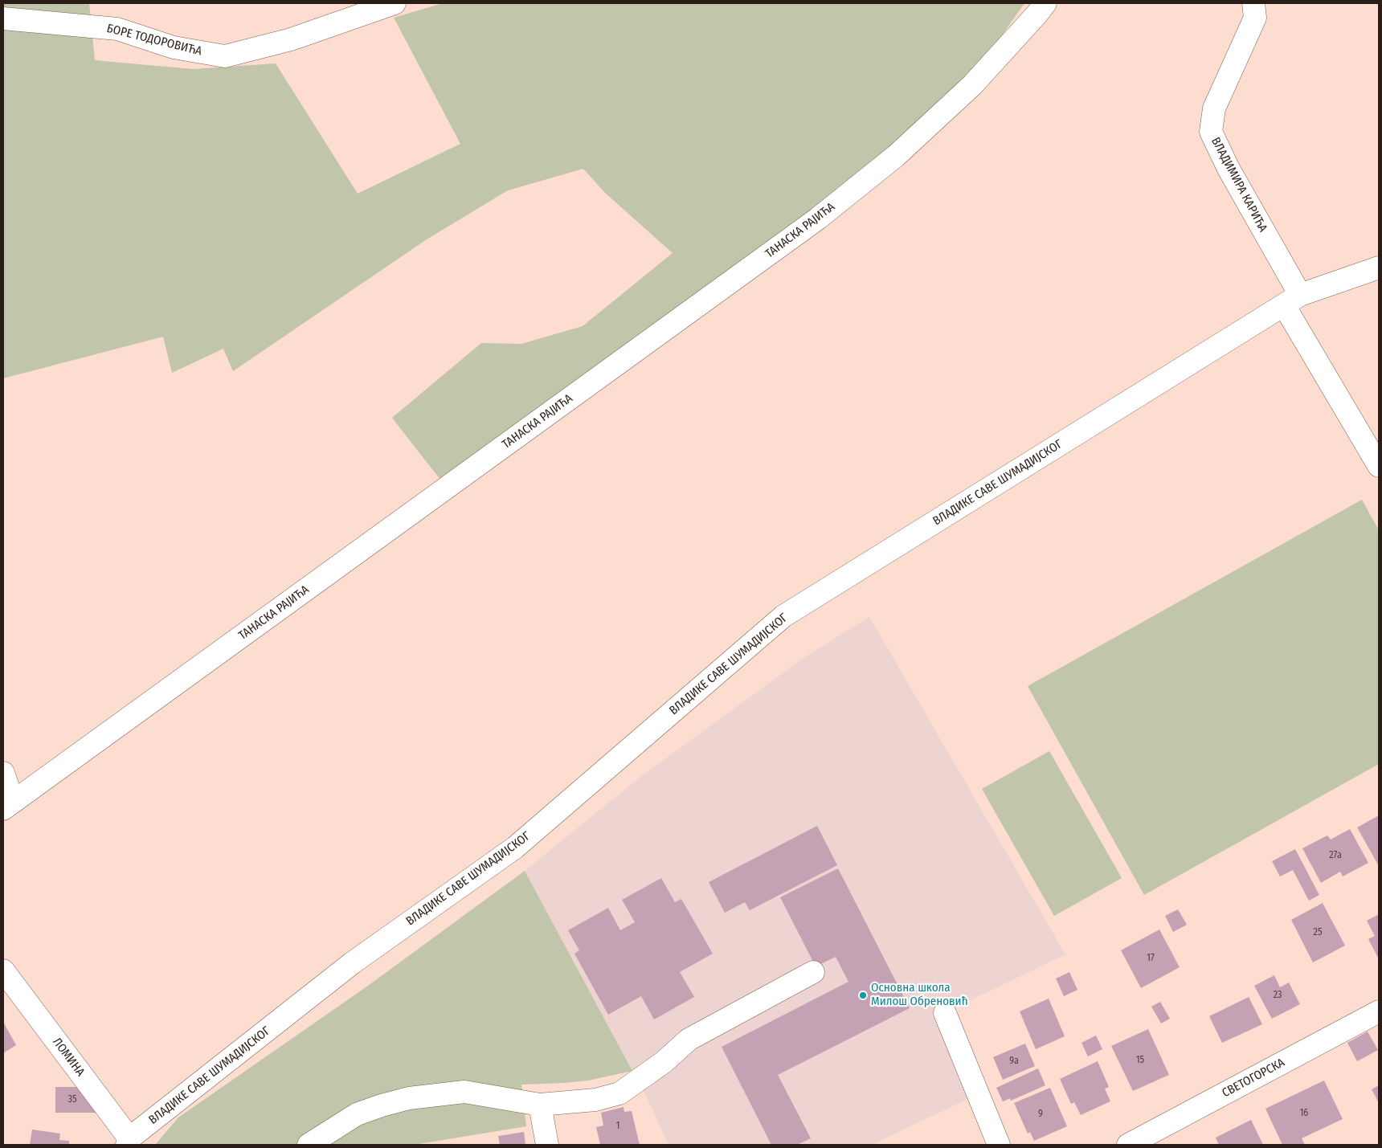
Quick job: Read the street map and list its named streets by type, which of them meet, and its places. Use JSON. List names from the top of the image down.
{
  "streets": {
    "street": [
      "БОРЕ ТОДОРОВИЋА",
      "ВЛАДИМИРА КАРИЋА",
      "ТАНАСКА РАЈИЋА",
      "ВЛАДИКЕ САВЕ ШУМАДИЈСКОГ",
      "ЛОМИНА",
      "СВЕТОГОРСКА"
    ]
  },
  "crossings": [
    ["ВЛАДИМИРА КАРИЋА", "ВЛАДИКЕ САВЕ ШУМАДИЈСКОГ"],
    ["ВЛАДИКЕ САВЕ ШУМАДИЈСКОГ", "ЛОМИНА"]
  ],
  "places": ["Основна школа Милош Обреновић"],
  "house_numbers": [
    "27a",
    "25",
    "17",
    "23",
    "15",
    "9a",
    "35",
    "16",
    "9",
    "1"
  ]
}
